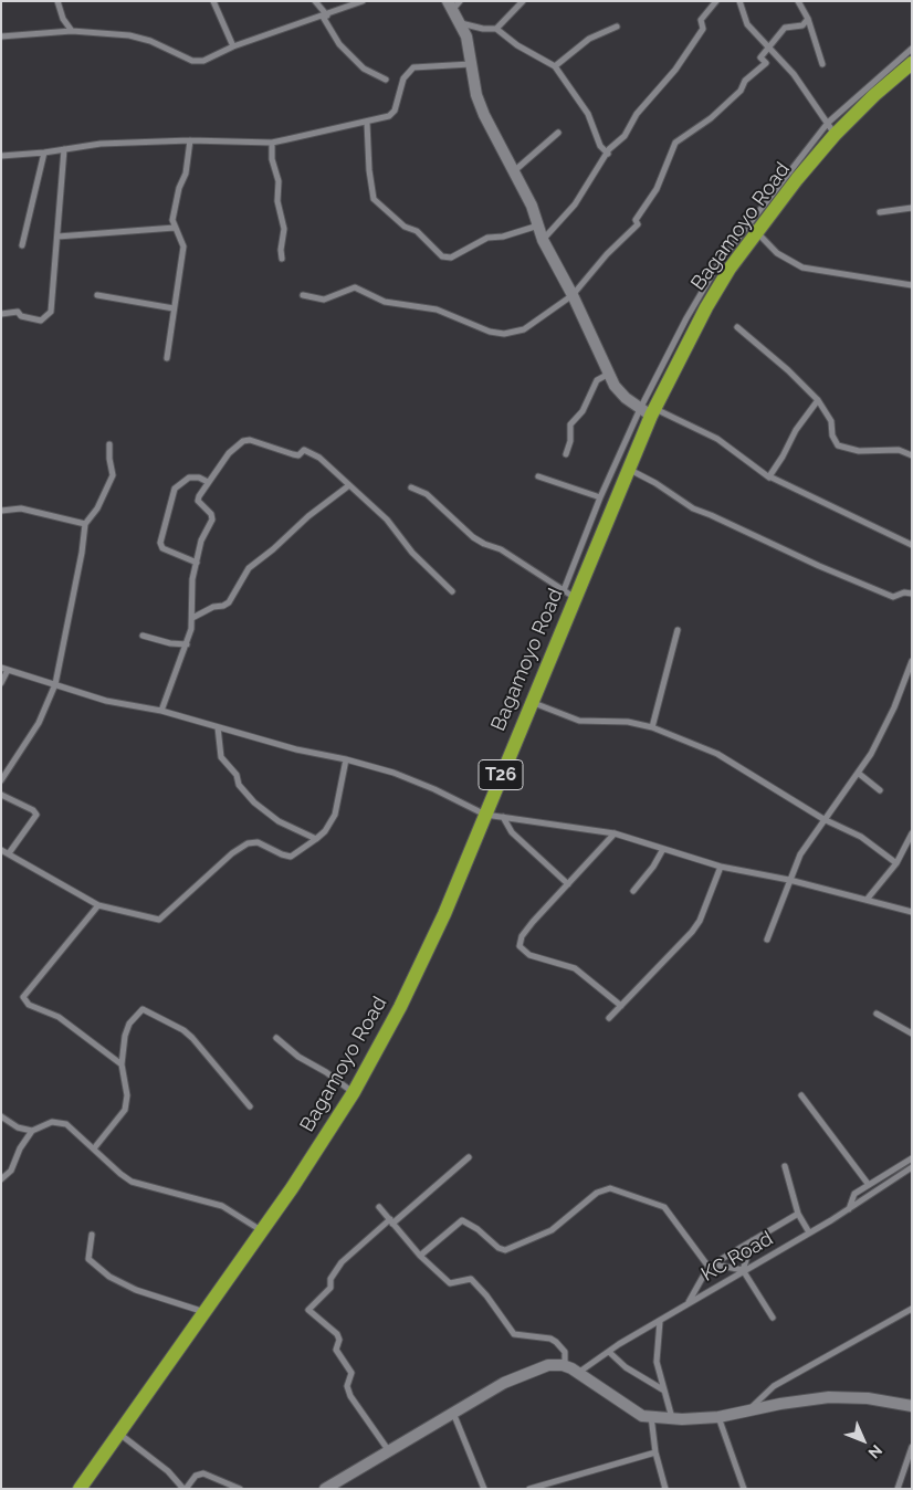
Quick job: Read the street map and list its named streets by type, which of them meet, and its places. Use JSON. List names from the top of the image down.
{
  "streets": {
    "highway": ["Bagamoyo Road", "T26"],
    "street": ["KC Road"]
  },
  "north": "bottom right"
}
